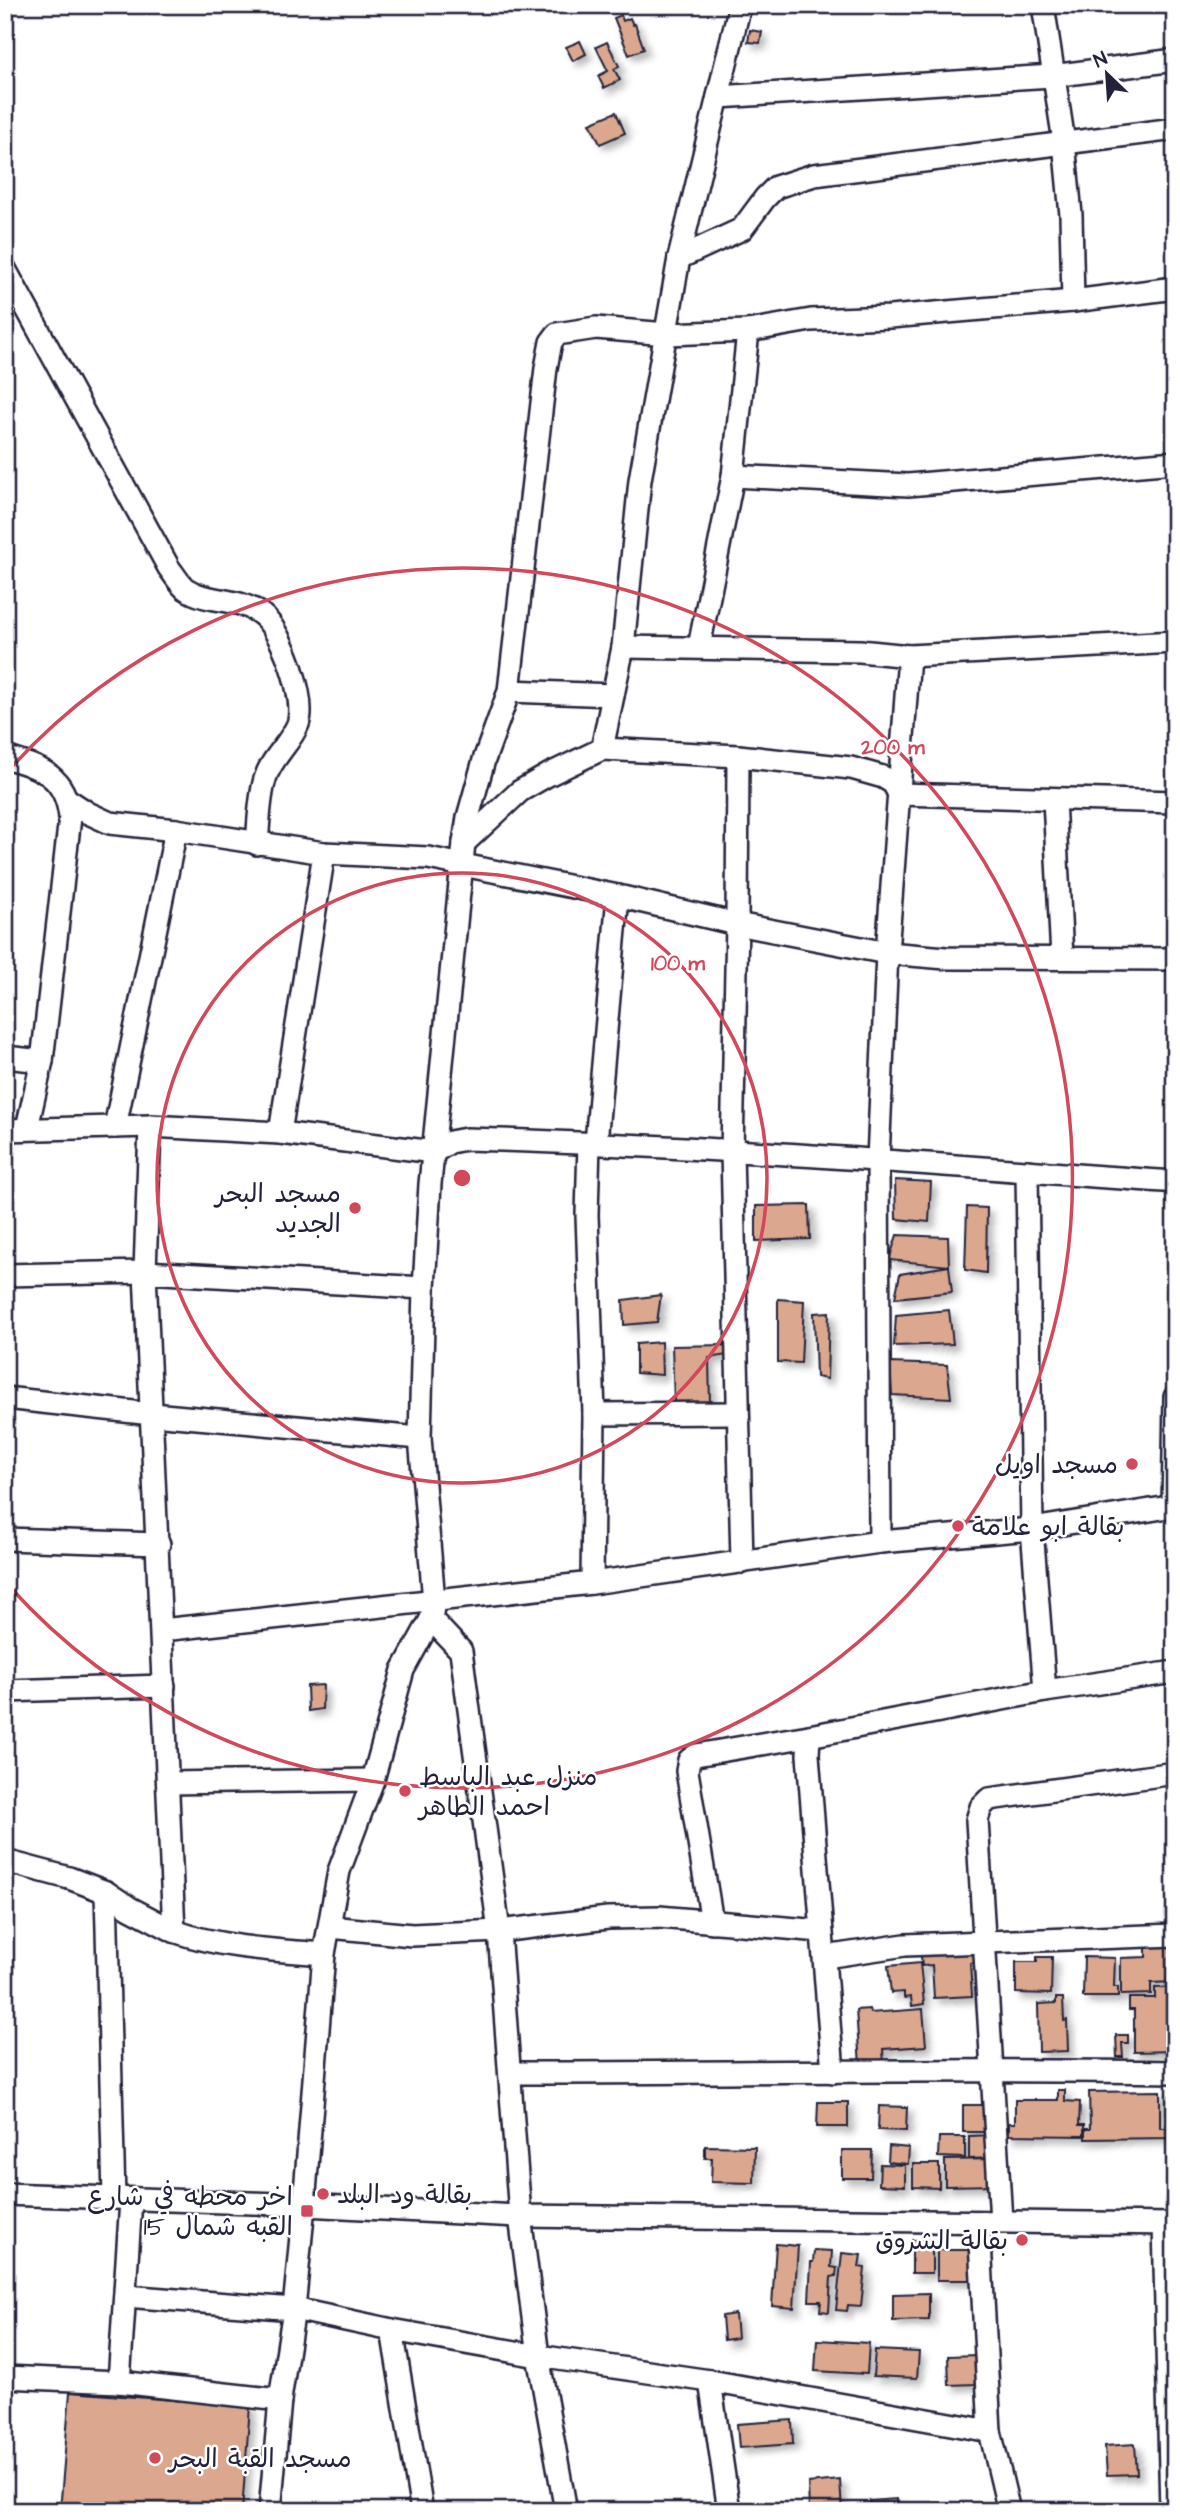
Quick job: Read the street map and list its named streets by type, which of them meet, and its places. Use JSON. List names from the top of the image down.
{
  "places": {
    "other": [
      "مسجد البحر الجديد",
      "مسجد اويل",
      "بقالة ابو علامة",
      "منزل عبد الباسط احمد الطاهر",
      "بقالة ود البلد",
      "بقالة الشروق",
      "مسجد القبة البحر"
    ],
    "transit": ["اخر محطه في شارع 15 القبه شمال"]
  },
  "north": "top left",
  "rings": ["200 m", "100 m"]
}
